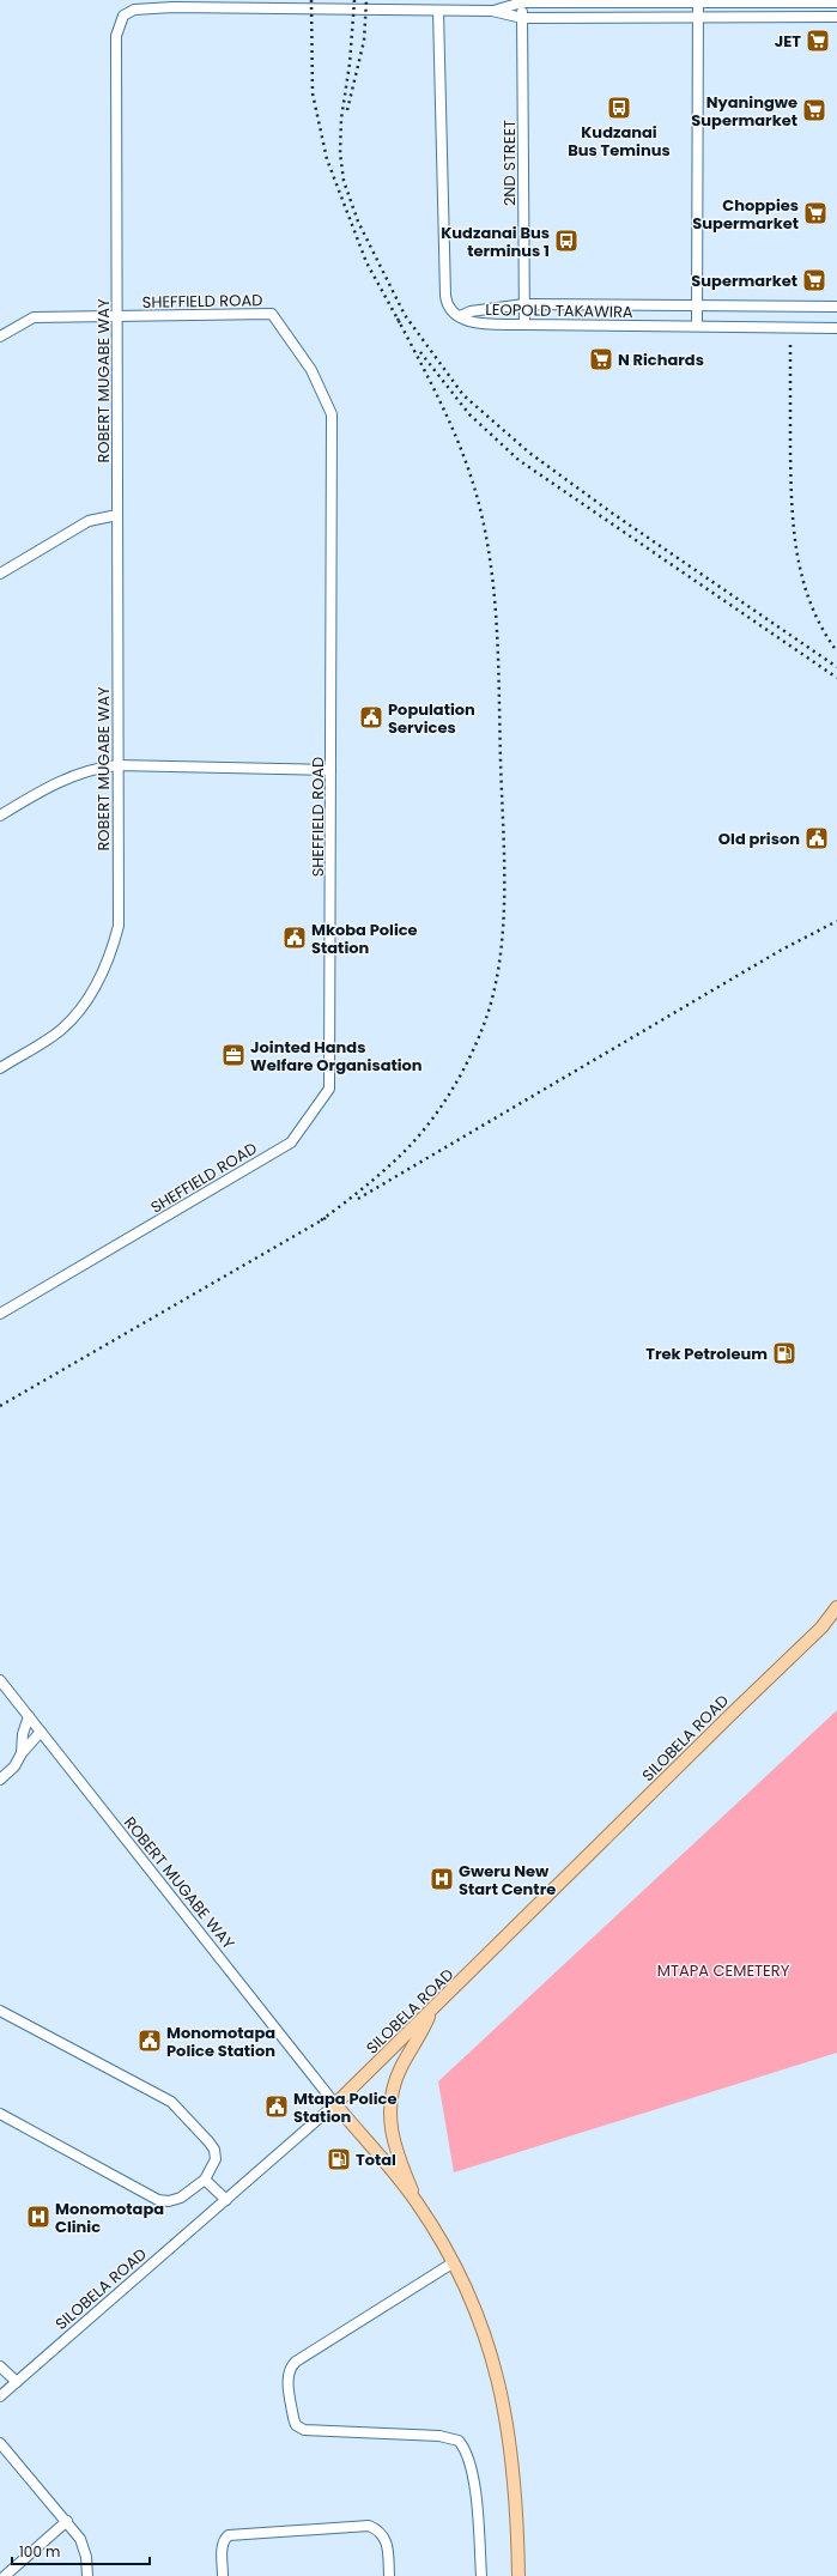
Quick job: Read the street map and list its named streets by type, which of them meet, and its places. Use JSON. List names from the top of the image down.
{
  "streets": {
    "main road": ["SILOBELA ROAD"],
    "street": [
      "2ND STREET",
      "SHEFFIELD ROAD",
      "LEOPOLD TAKAWIRA",
      "ROBERT MUGABE WAY"
    ]
  },
  "crossings": [
    ["2ND STREET", "LEOPOLD TAKAWIRA"],
    ["2ND STREET", "ROBERT MUGABE WAY"],
    ["SHEFFIELD ROAD", "ROBERT MUGABE WAY"],
    ["ROBERT MUGABE WAY", "SILOBELA ROAD"]
  ],
  "parks": ["MTAPA CEMETERY"],
  "places": {
    "supermarket": [
      "JET",
      "Nyaningwe Supermarket",
      "Choppies Supermarket",
      "Supermarket",
      "N Richards"
    ],
    "bus stop": ["Kudzanai Bus Teminus", "Kudzanai Bus terminus 1"],
    "public building": [
      "Population Services",
      "Old prison",
      "Mkoba Police Station",
      "Monomotapa Police Station",
      "Mtapa Police Station"
    ],
    "office": ["Jointed Hands Welfare Organisation"],
    "fuel station": ["Trek Petroleum", "Total"],
    "hospital": ["Gweru New Start Centre", "Monomotapa Clinic"]
  },
  "scale_bar": "100 m"
}
